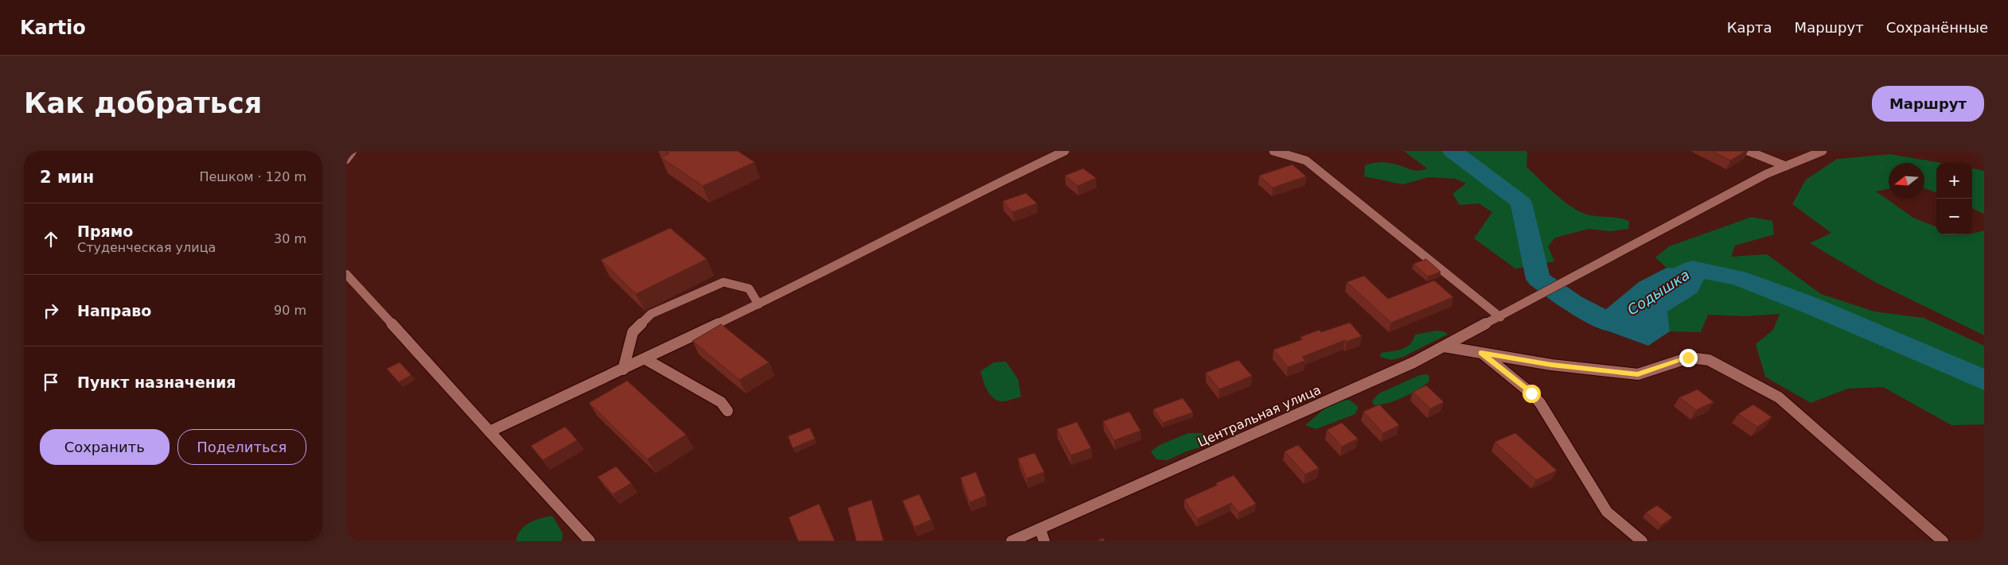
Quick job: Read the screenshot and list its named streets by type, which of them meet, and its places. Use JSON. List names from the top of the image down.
{
  "streets": {
    "street": ["Центральная улица"]
  },
  "water": ["Содышка"],
  "north": "left",
  "page": {
    "header": "Kartio",
    "nav": ["Карта", "Маршрут", "Сохранённые"],
    "buttons": [
      "Маршрут",
      ["Сохранить", "Поделиться"]
    ],
    "title": "Как добраться",
    "heading": ["2 мин", "Пешком · 120 m"],
    "map_buttons": ["+", "−"],
    "list": [
      ["Прямо", "Студенческая улица", "30 m"],
      ["Направо", "90 m"],
      "Пункт назначения"
    ]
  }
}
